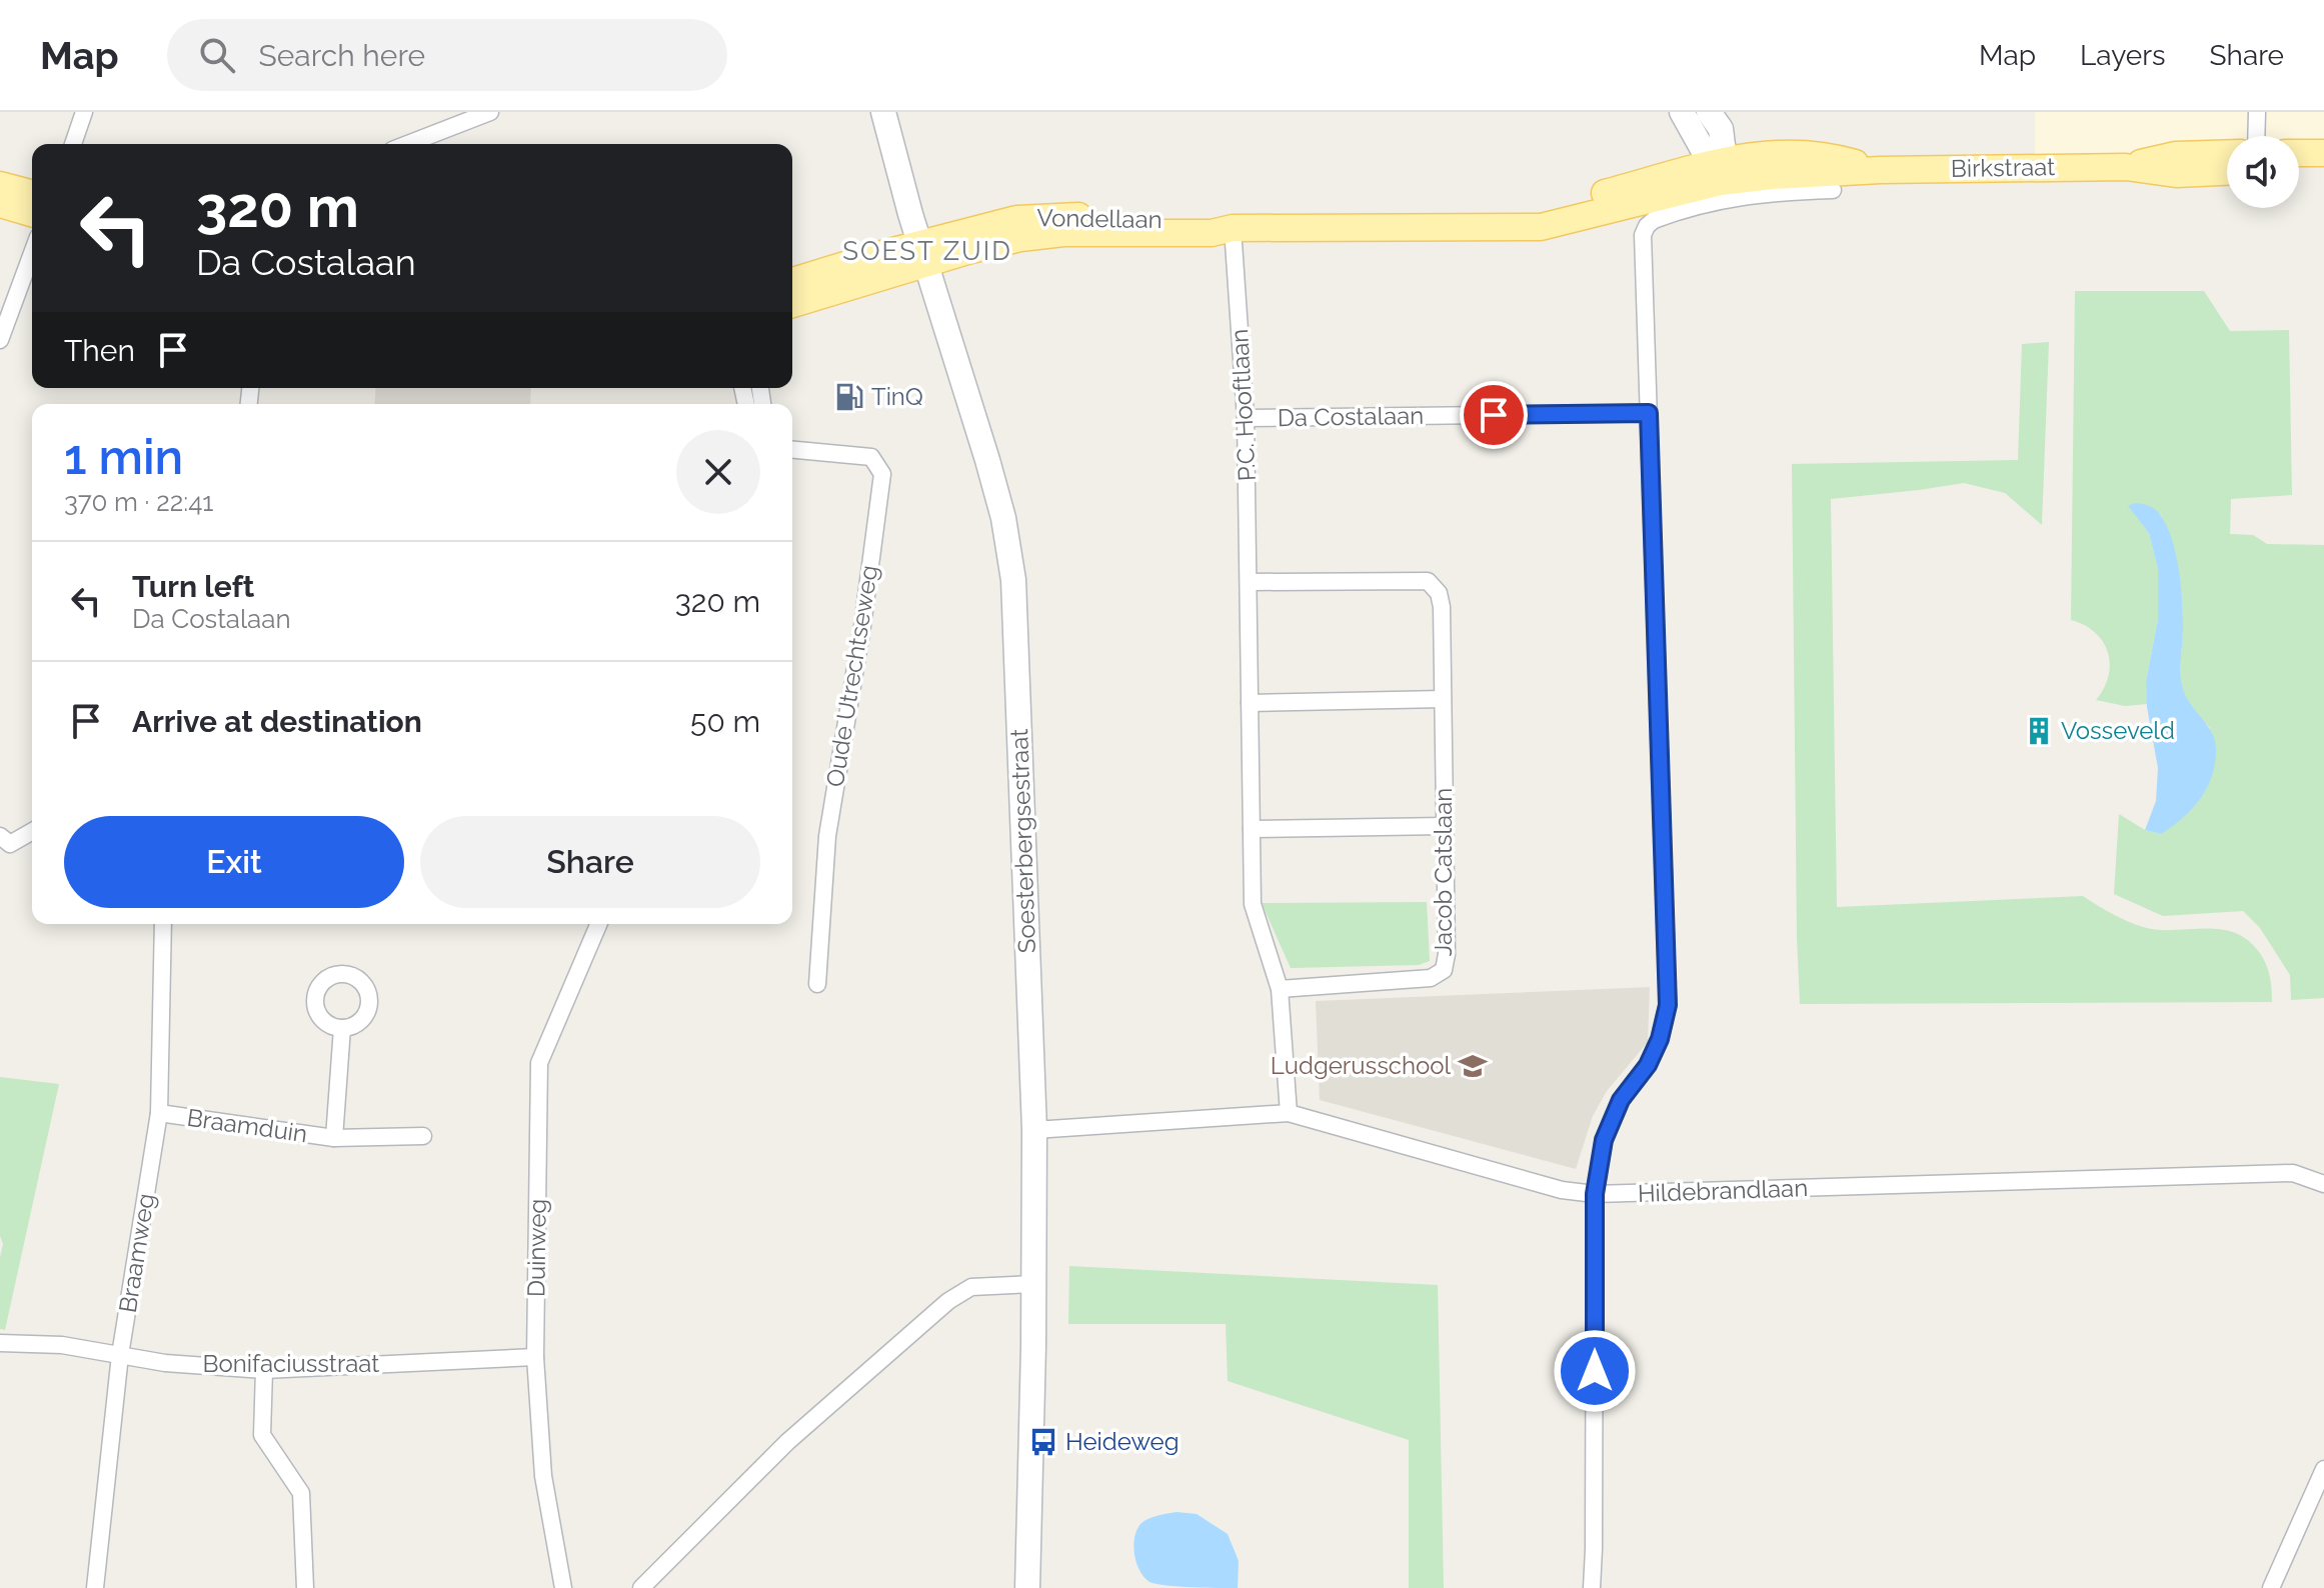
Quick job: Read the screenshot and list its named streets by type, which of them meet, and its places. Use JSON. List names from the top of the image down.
{
  "streets": {
    "main road": ["Birkstraat", "Vondellaan", "Soesterbergsestraat"],
    "street": [
      "P.C. Hooftlaan",
      "Da Costalaan",
      "Oude Utrechtseweg",
      "Jacob Catslaan",
      "Braamduin",
      "Hildebrandlaan",
      "Duinweg",
      "Braamweg",
      "Bonifaciusstraat"
    ]
  },
  "crossings": [
    ["Birkstraat", "Vondellaan"],
    ["Vondellaan", "P.C. Hooftlaan"],
    ["Vondellaan", "Soesterbergsestraat"],
    ["P.C. Hooftlaan", "Da Costalaan"],
    ["P.C. Hooftlaan", "Jacob Catslaan"],
    ["P.C. Hooftlaan", "Hildebrandlaan"],
    ["Soesterbergsestraat", "Hildebrandlaan"],
    ["Braamduin", "Braamweg"],
    ["Duinweg", "Bonifaciusstraat"],
    ["Braamweg", "Bonifaciusstraat"]
  ],
  "districts": ["SOEST ZUID"],
  "places": {
    "fuel station": ["TinQ"],
    "building": ["Vosseveld"],
    "school or university": ["Ludgerusschool"],
    "bus stop": ["Heideweg"]
  },
  "page": {
    "header": "Map",
    "search": "Search here",
    "nav": ["Map", "Layers", "Share"],
    "turn": ["320 m", "Da Costalaan"],
    "then": "Then",
    "heading": ["1 min", "370 m · 22:41"],
    "list": [
      {
        "name": "Turn left",
        "note": "Da Costalaan",
        "value": "320 m"
      },
      {
        "name": "Arrive at destination",
        "value": "50 m"
      }
    ],
    "buttons": ["Exit", "Share"]
  }
}
